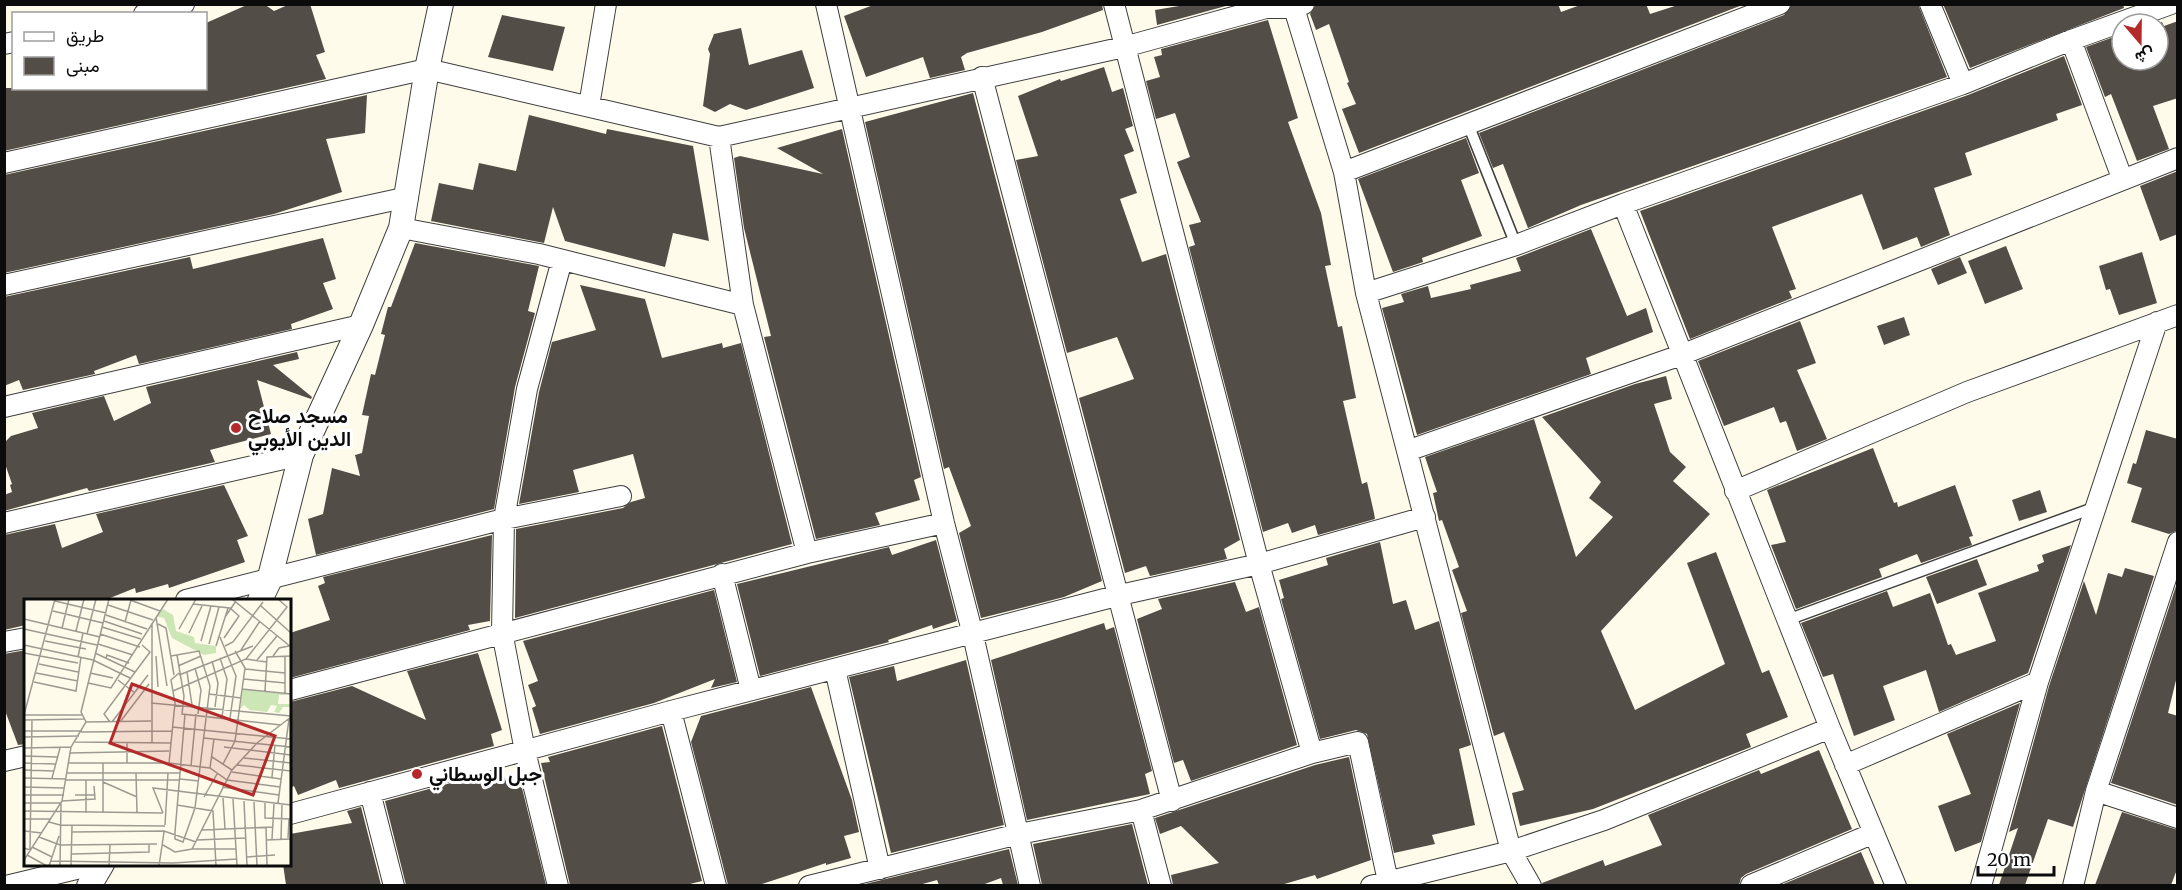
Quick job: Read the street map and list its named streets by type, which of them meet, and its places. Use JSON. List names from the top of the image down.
{
  "places": ["مسجد صلاح الدين الأيوبي", "جبل الوسطاني"],
  "legend": ["طريق", "مبنى"],
  "scale_bar": "20 m",
  "north": "bottom"
}
